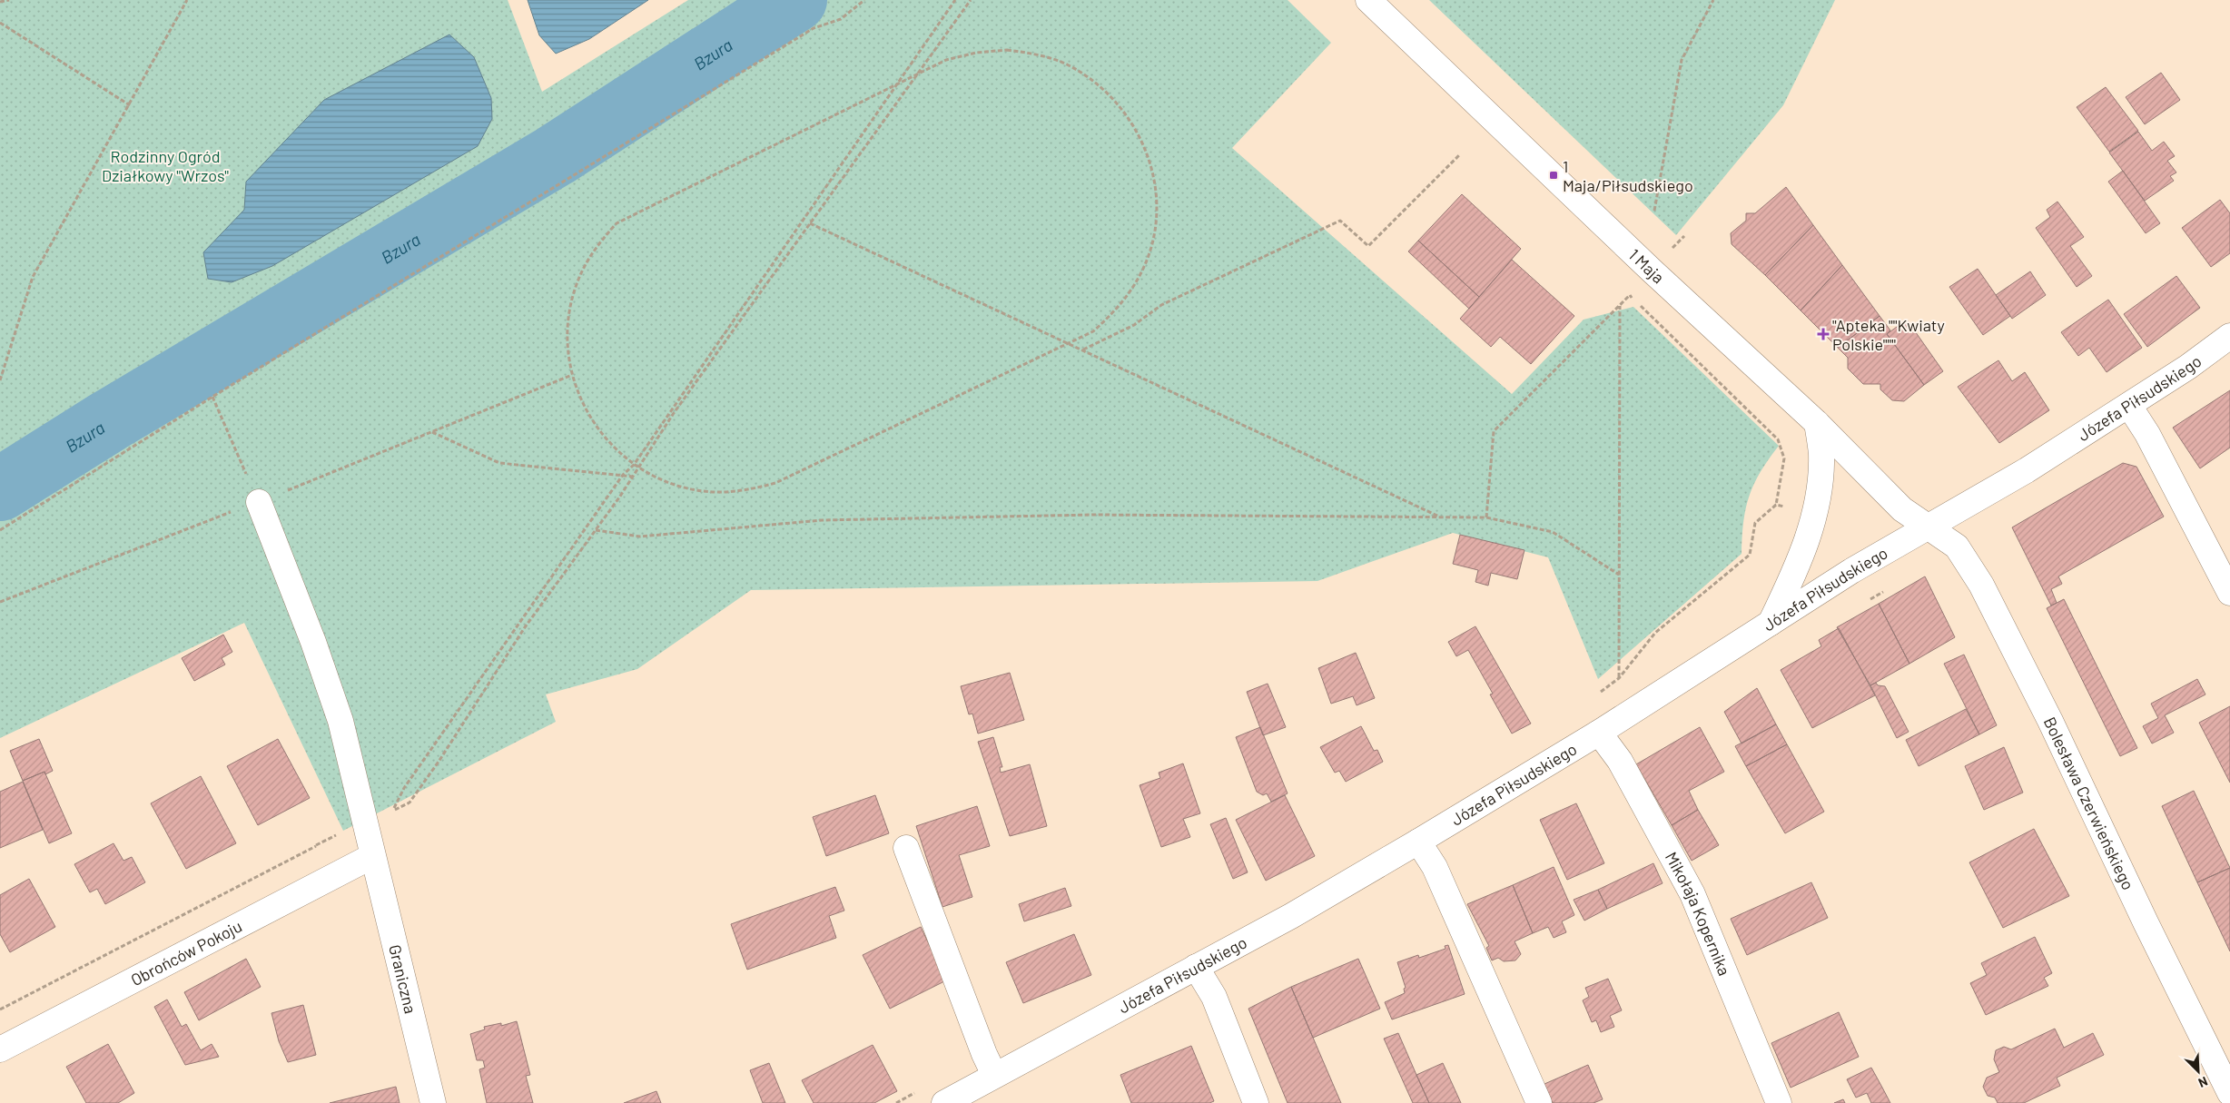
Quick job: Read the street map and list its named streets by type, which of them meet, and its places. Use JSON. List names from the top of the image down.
{
  "streets": {
    "street": [
      "1 Maja",
      "Józefa Piłsudskiego",
      "Bolesława Czerwieńskiego",
      "Mikołaja Kopernika",
      "Obrońców Pokoju",
      "Graniczna"
    ]
  },
  "crossings": [
    ["1 Maja", "Józefa Piłsudskiego"],
    ["1 Maja", "Bolesława Czerwieńskiego"],
    ["Józefa Piłsudskiego", "Bolesława Czerwieńskiego"],
    ["Józefa Piłsudskiego", "Mikołaja Kopernika"],
    ["Obrońców Pokoju", "Graniczna"]
  ],
  "water": ["Bzura"],
  "parks": ["Rodzinny Ogród Działkowy \"Wrzos\""],
  "places": {
    "transit": ["1 Maja/Piłsudskiego"],
    "health": ["\"Apteka \"\"Kwiaty Polskie\"\"\""]
  },
  "north": "bottom right"
}
